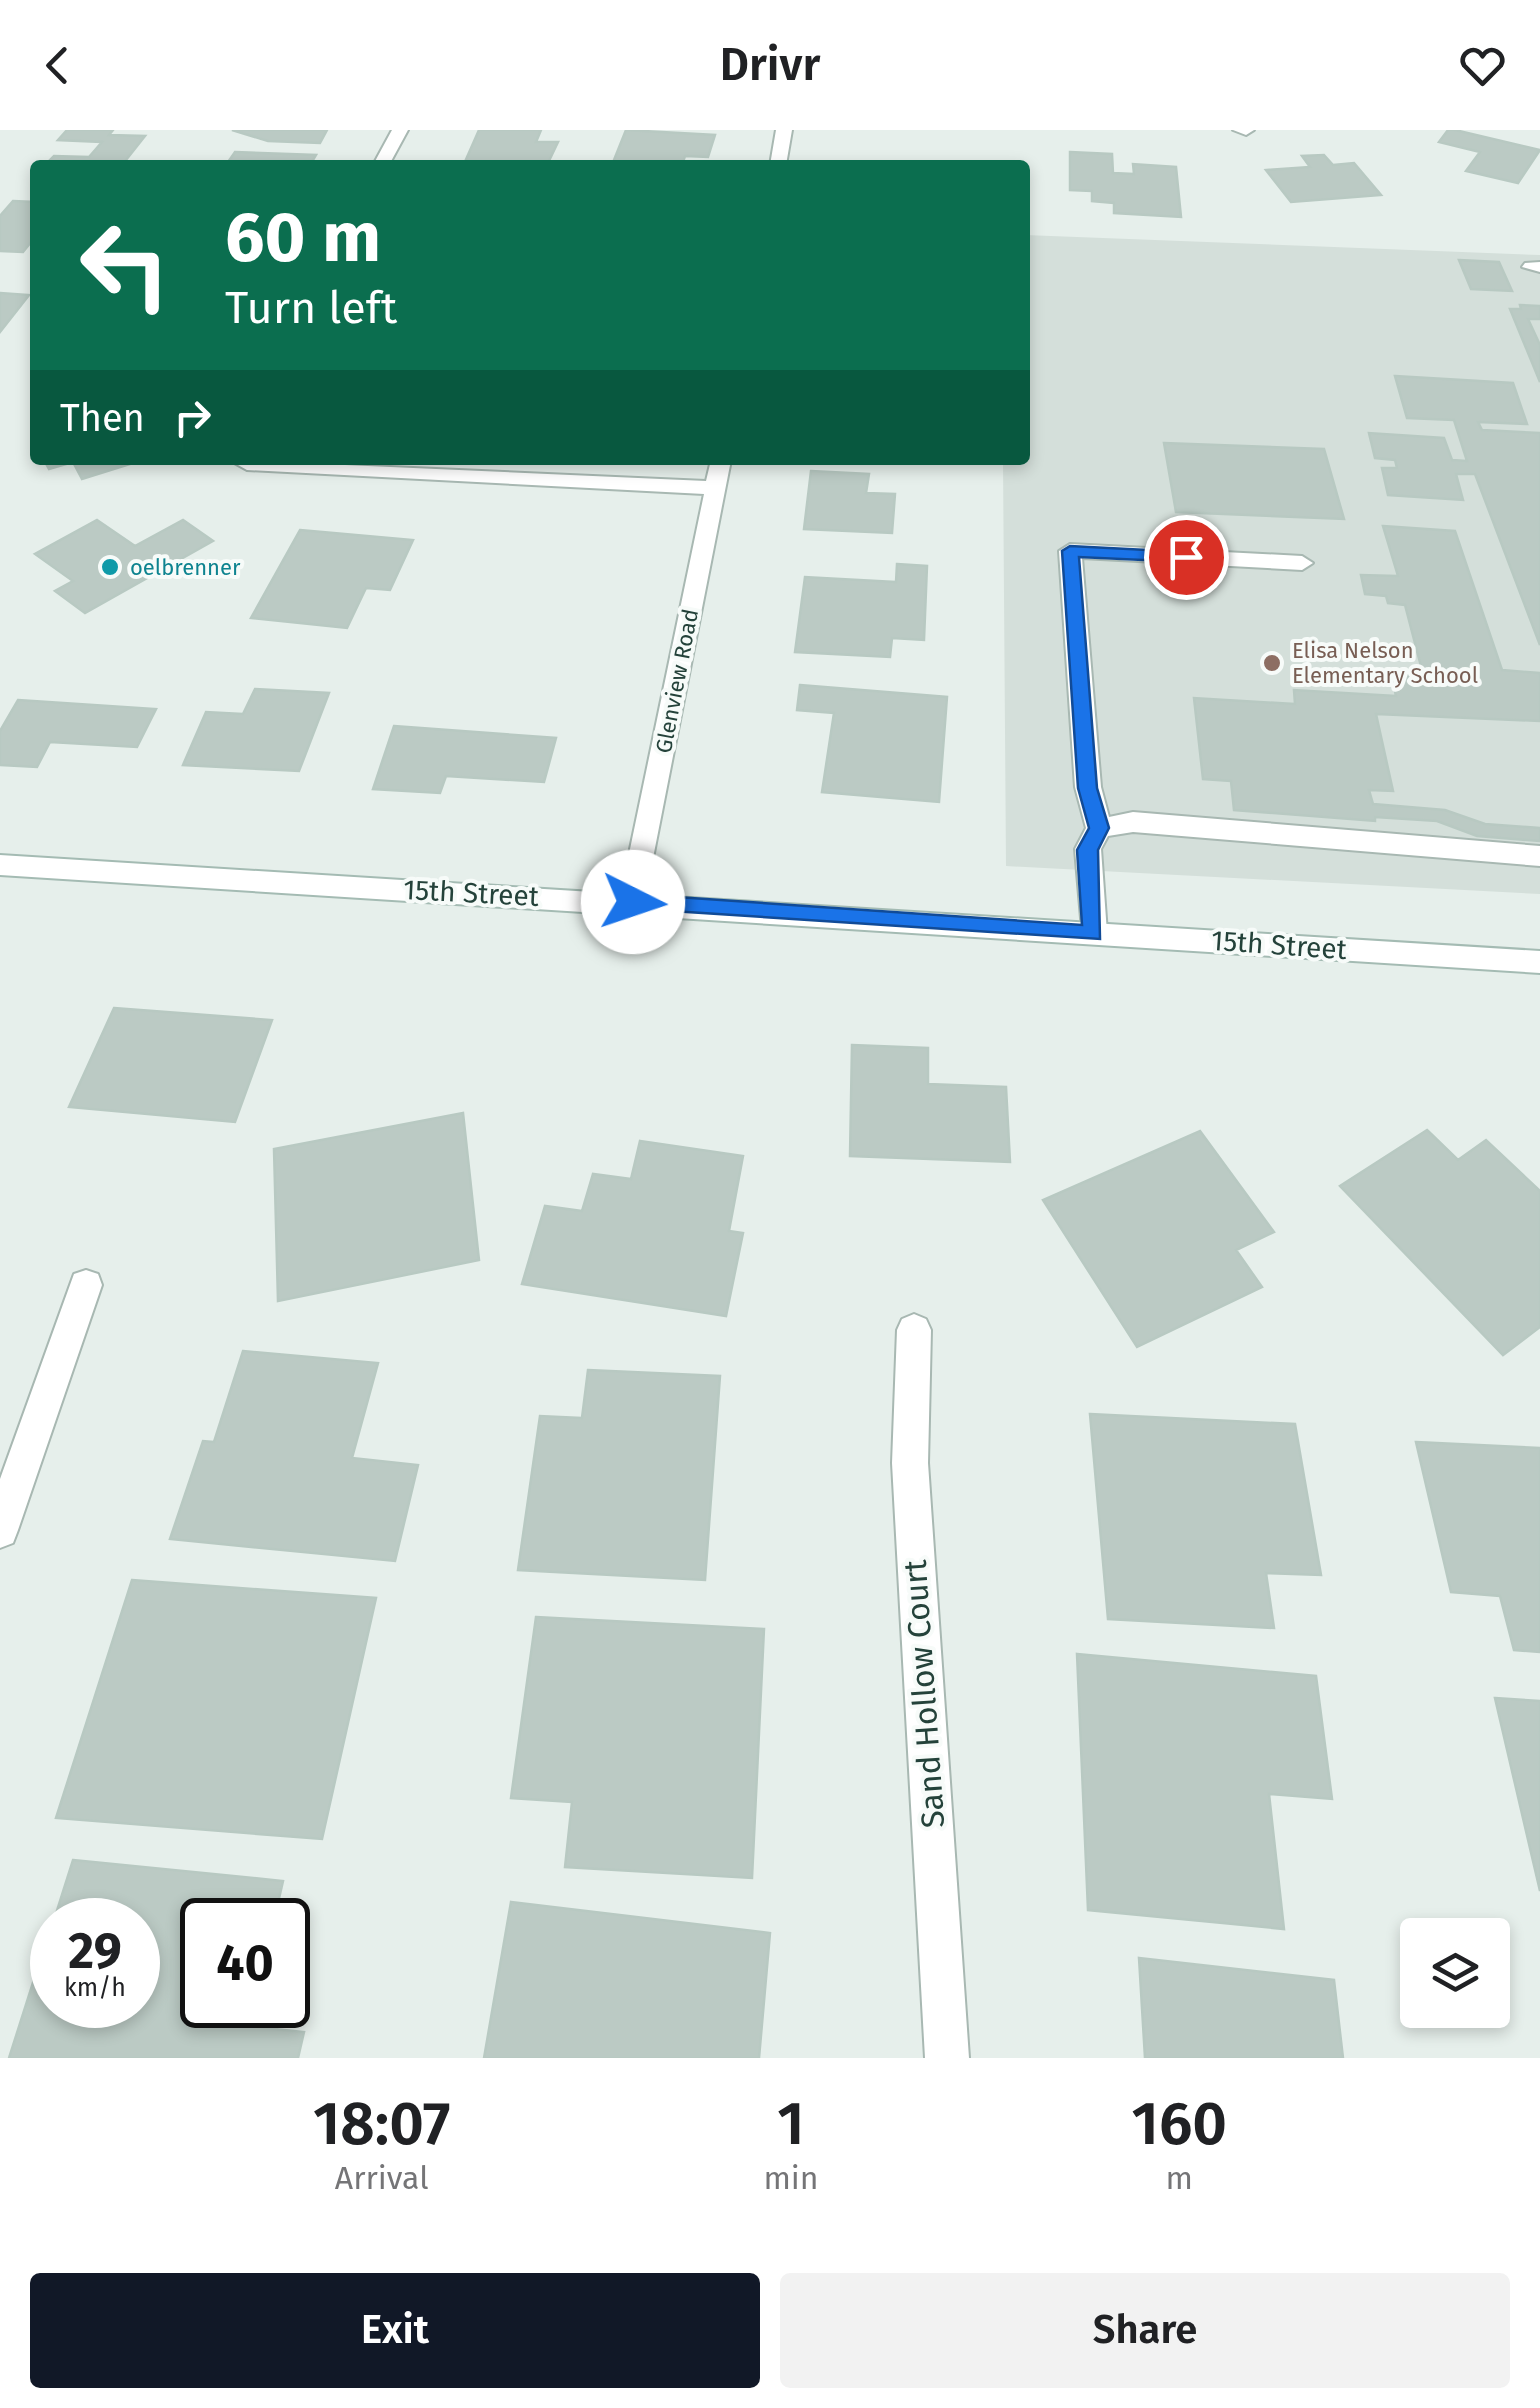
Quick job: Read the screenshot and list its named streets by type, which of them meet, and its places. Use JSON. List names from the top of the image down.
{
  "streets": {
    "street": ["Glenview Road", "15th Street", "Sand Hollow Court"]
  },
  "crossings": [
    ["Glenview Road", "15th Street"]
  ],
  "places": ["oelbrenner", "Elisa Nelson Elementary School"],
  "page": {
    "header": "Drivr",
    "turn": ["60 m", "Turn left"],
    "then": "Then",
    "speed": "29 km/h",
    "limit": "40",
    "eta": [
      "18:07",
      "Arrival",
      "1",
      "min",
      "160",
      "m"
    ],
    "buttons": ["Exit", "Share"]
  }
}
